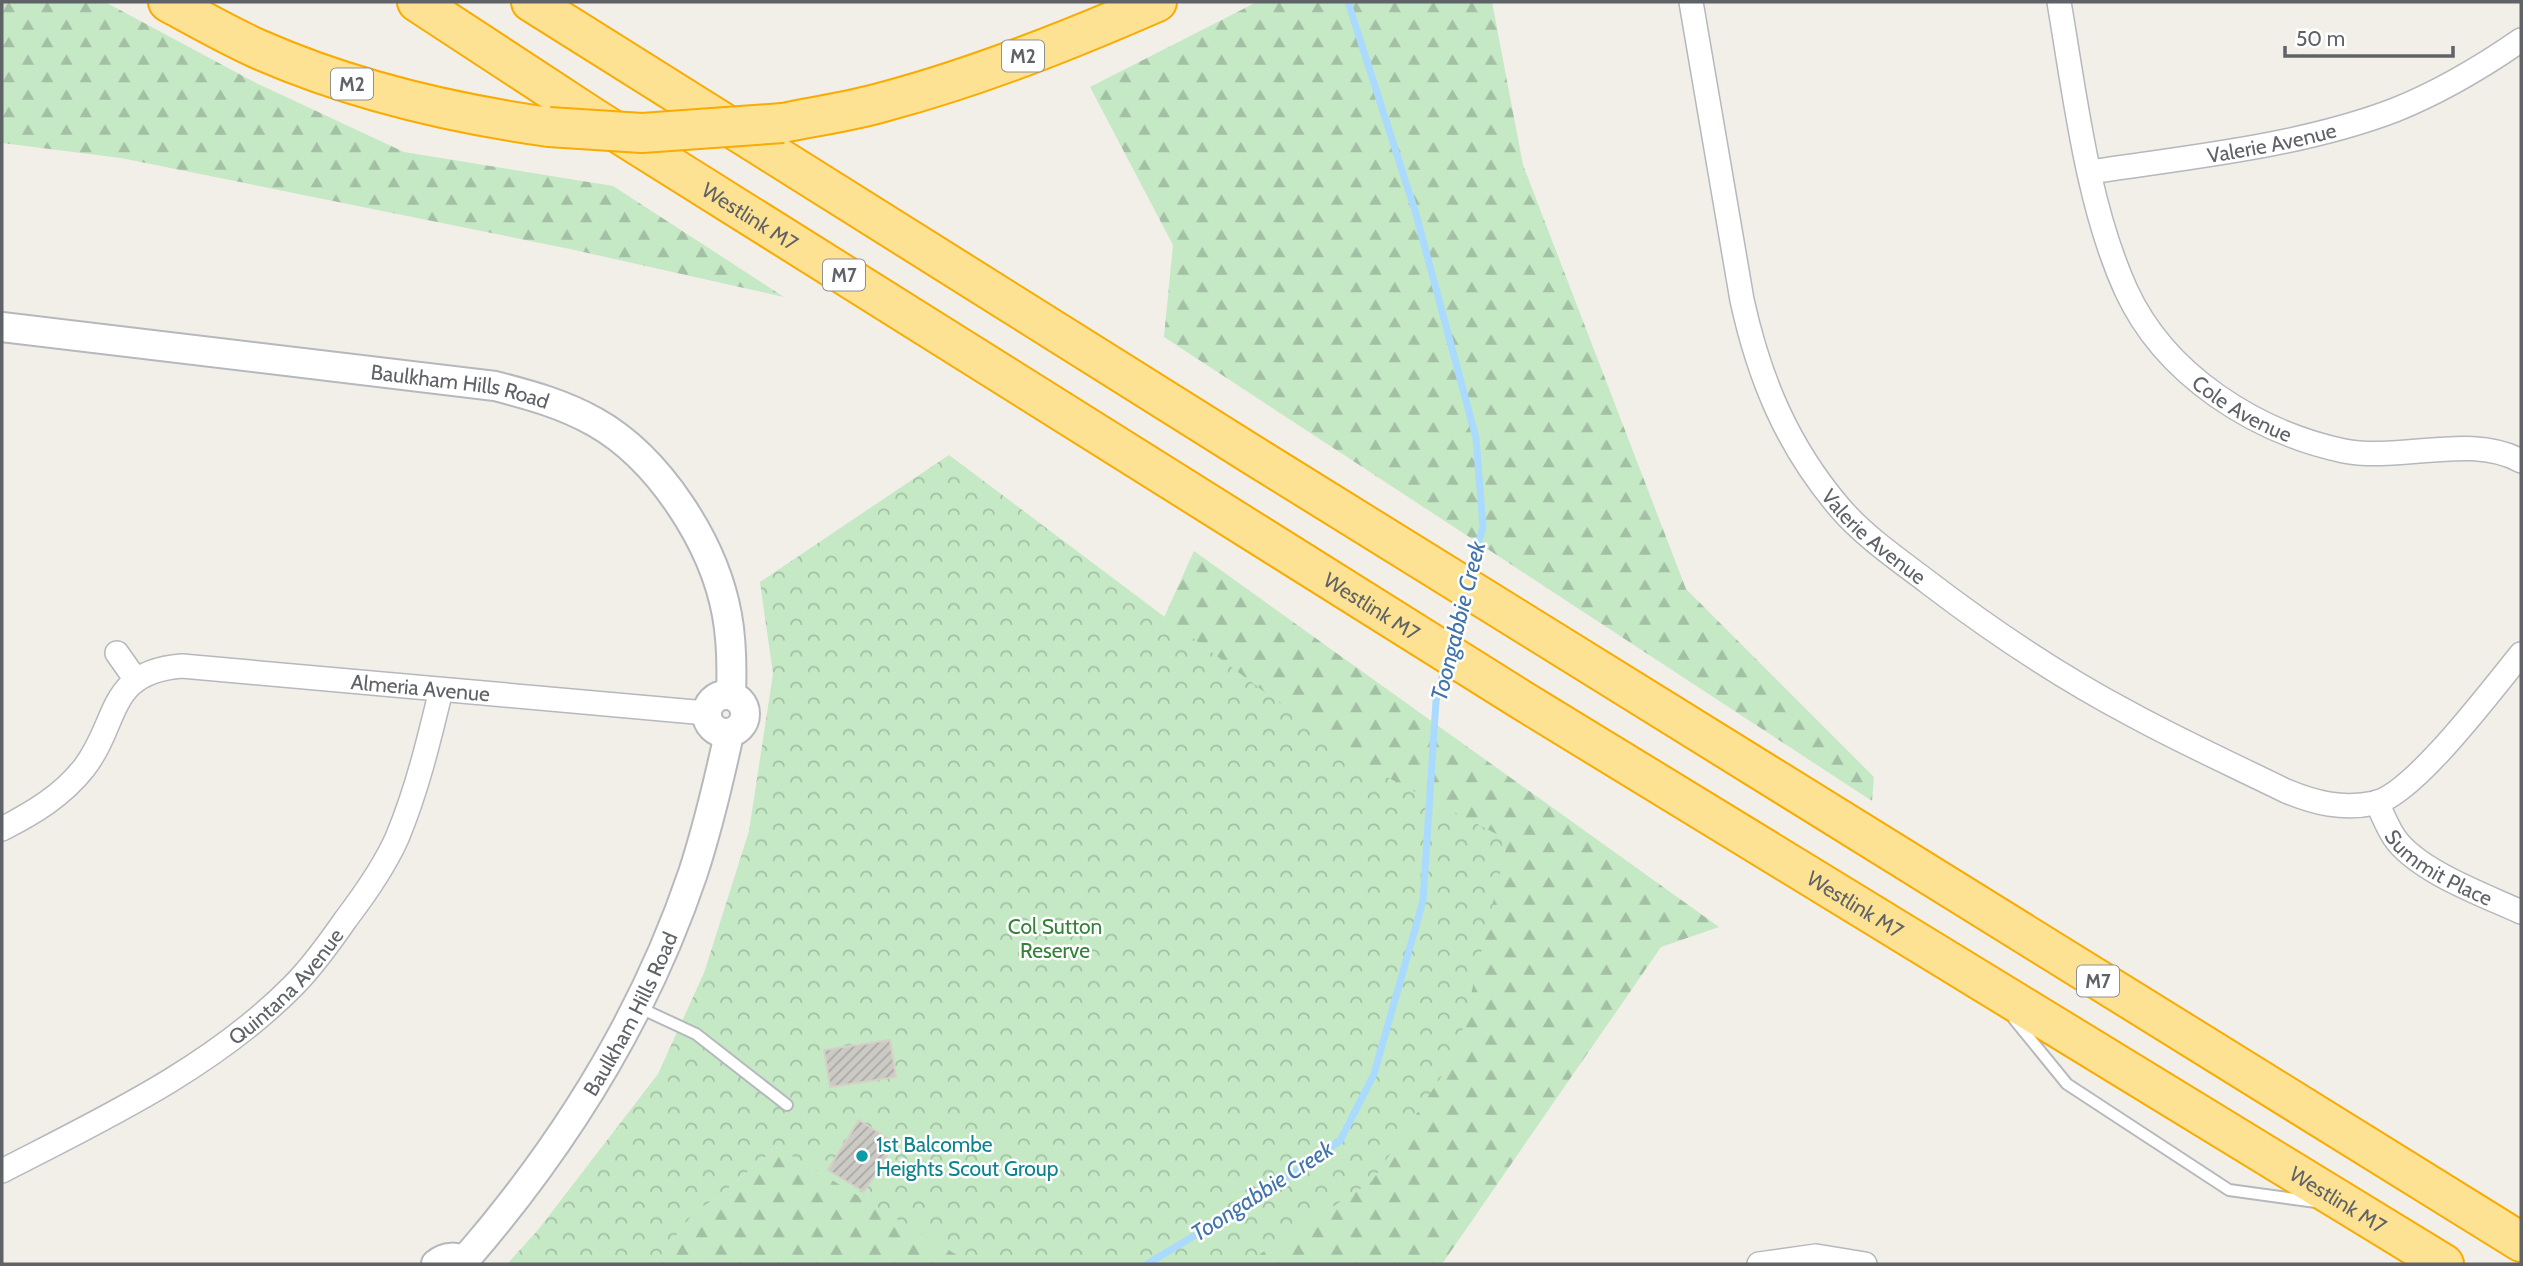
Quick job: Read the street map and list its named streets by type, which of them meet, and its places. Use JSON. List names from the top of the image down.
{
  "streets": {
    "highway": ["M2", "Westlink M7", "M7"],
    "street": [
      "Valerie Avenue",
      "Baulkham Hills Road",
      "Cole Avenue",
      "Almeria Avenue",
      "Summit Place",
      "Quintana Avenue"
    ]
  },
  "crossings": [
    ["Valerie Avenue", "Cole Avenue"],
    ["Valerie Avenue", "Summit Place"],
    ["Baulkham Hills Road", "Almeria Avenue"],
    ["Almeria Avenue", "Quintana Avenue"]
  ],
  "water": ["Toongabbie Creek"],
  "parks": ["Col Sutton Reserve"],
  "places": ["1st Balcombe Heights Scout Group"],
  "scale_bar": "50 m"
}
